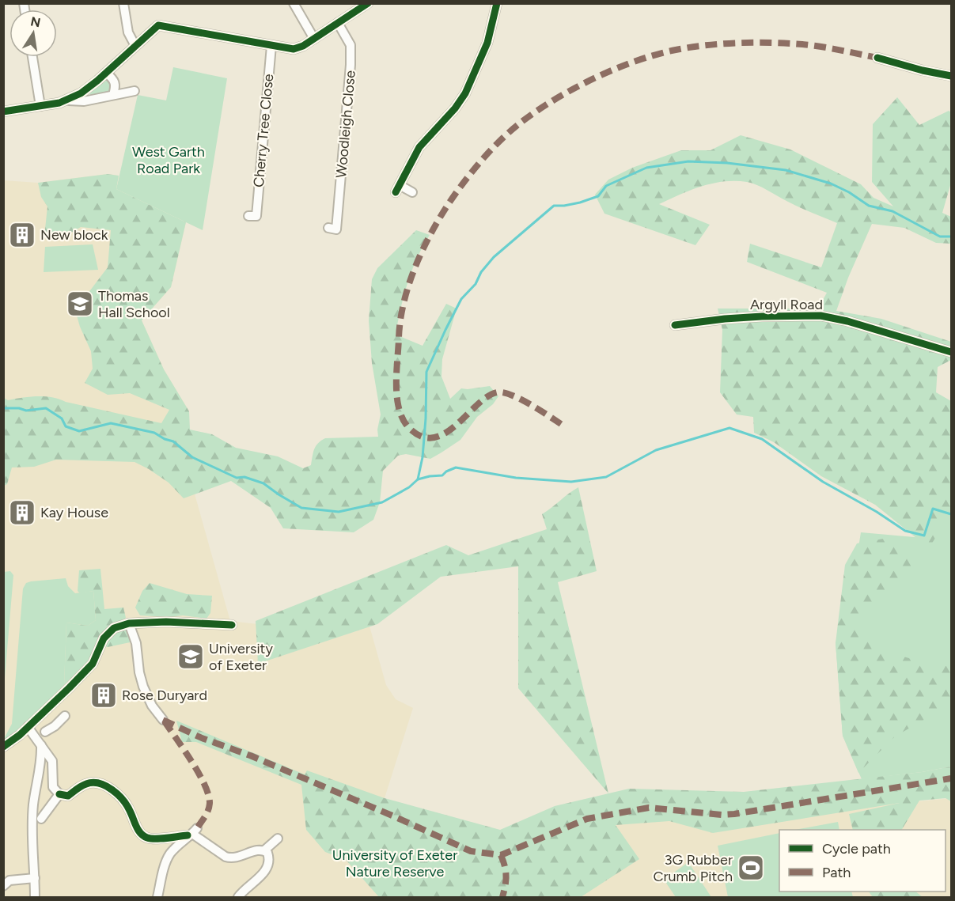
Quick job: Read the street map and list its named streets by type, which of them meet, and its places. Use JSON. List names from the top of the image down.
{
  "streets": {
    "street": ["Woodleigh Close", "Cherry Tree Close", "Argyll Road"]
  },
  "parks": ["West Garth Road Park", "University of Exeter Nature Reserve"],
  "places": {
    "building": ["New block", "Kay House", "Rose Duryard"],
    "school or university": ["Thomas Hall School", "University of Exeter"],
    "sports": ["3G Rubber Crumb Pitch"]
  },
  "legend": ["Cycle path", "Path"],
  "north": "top"
}
